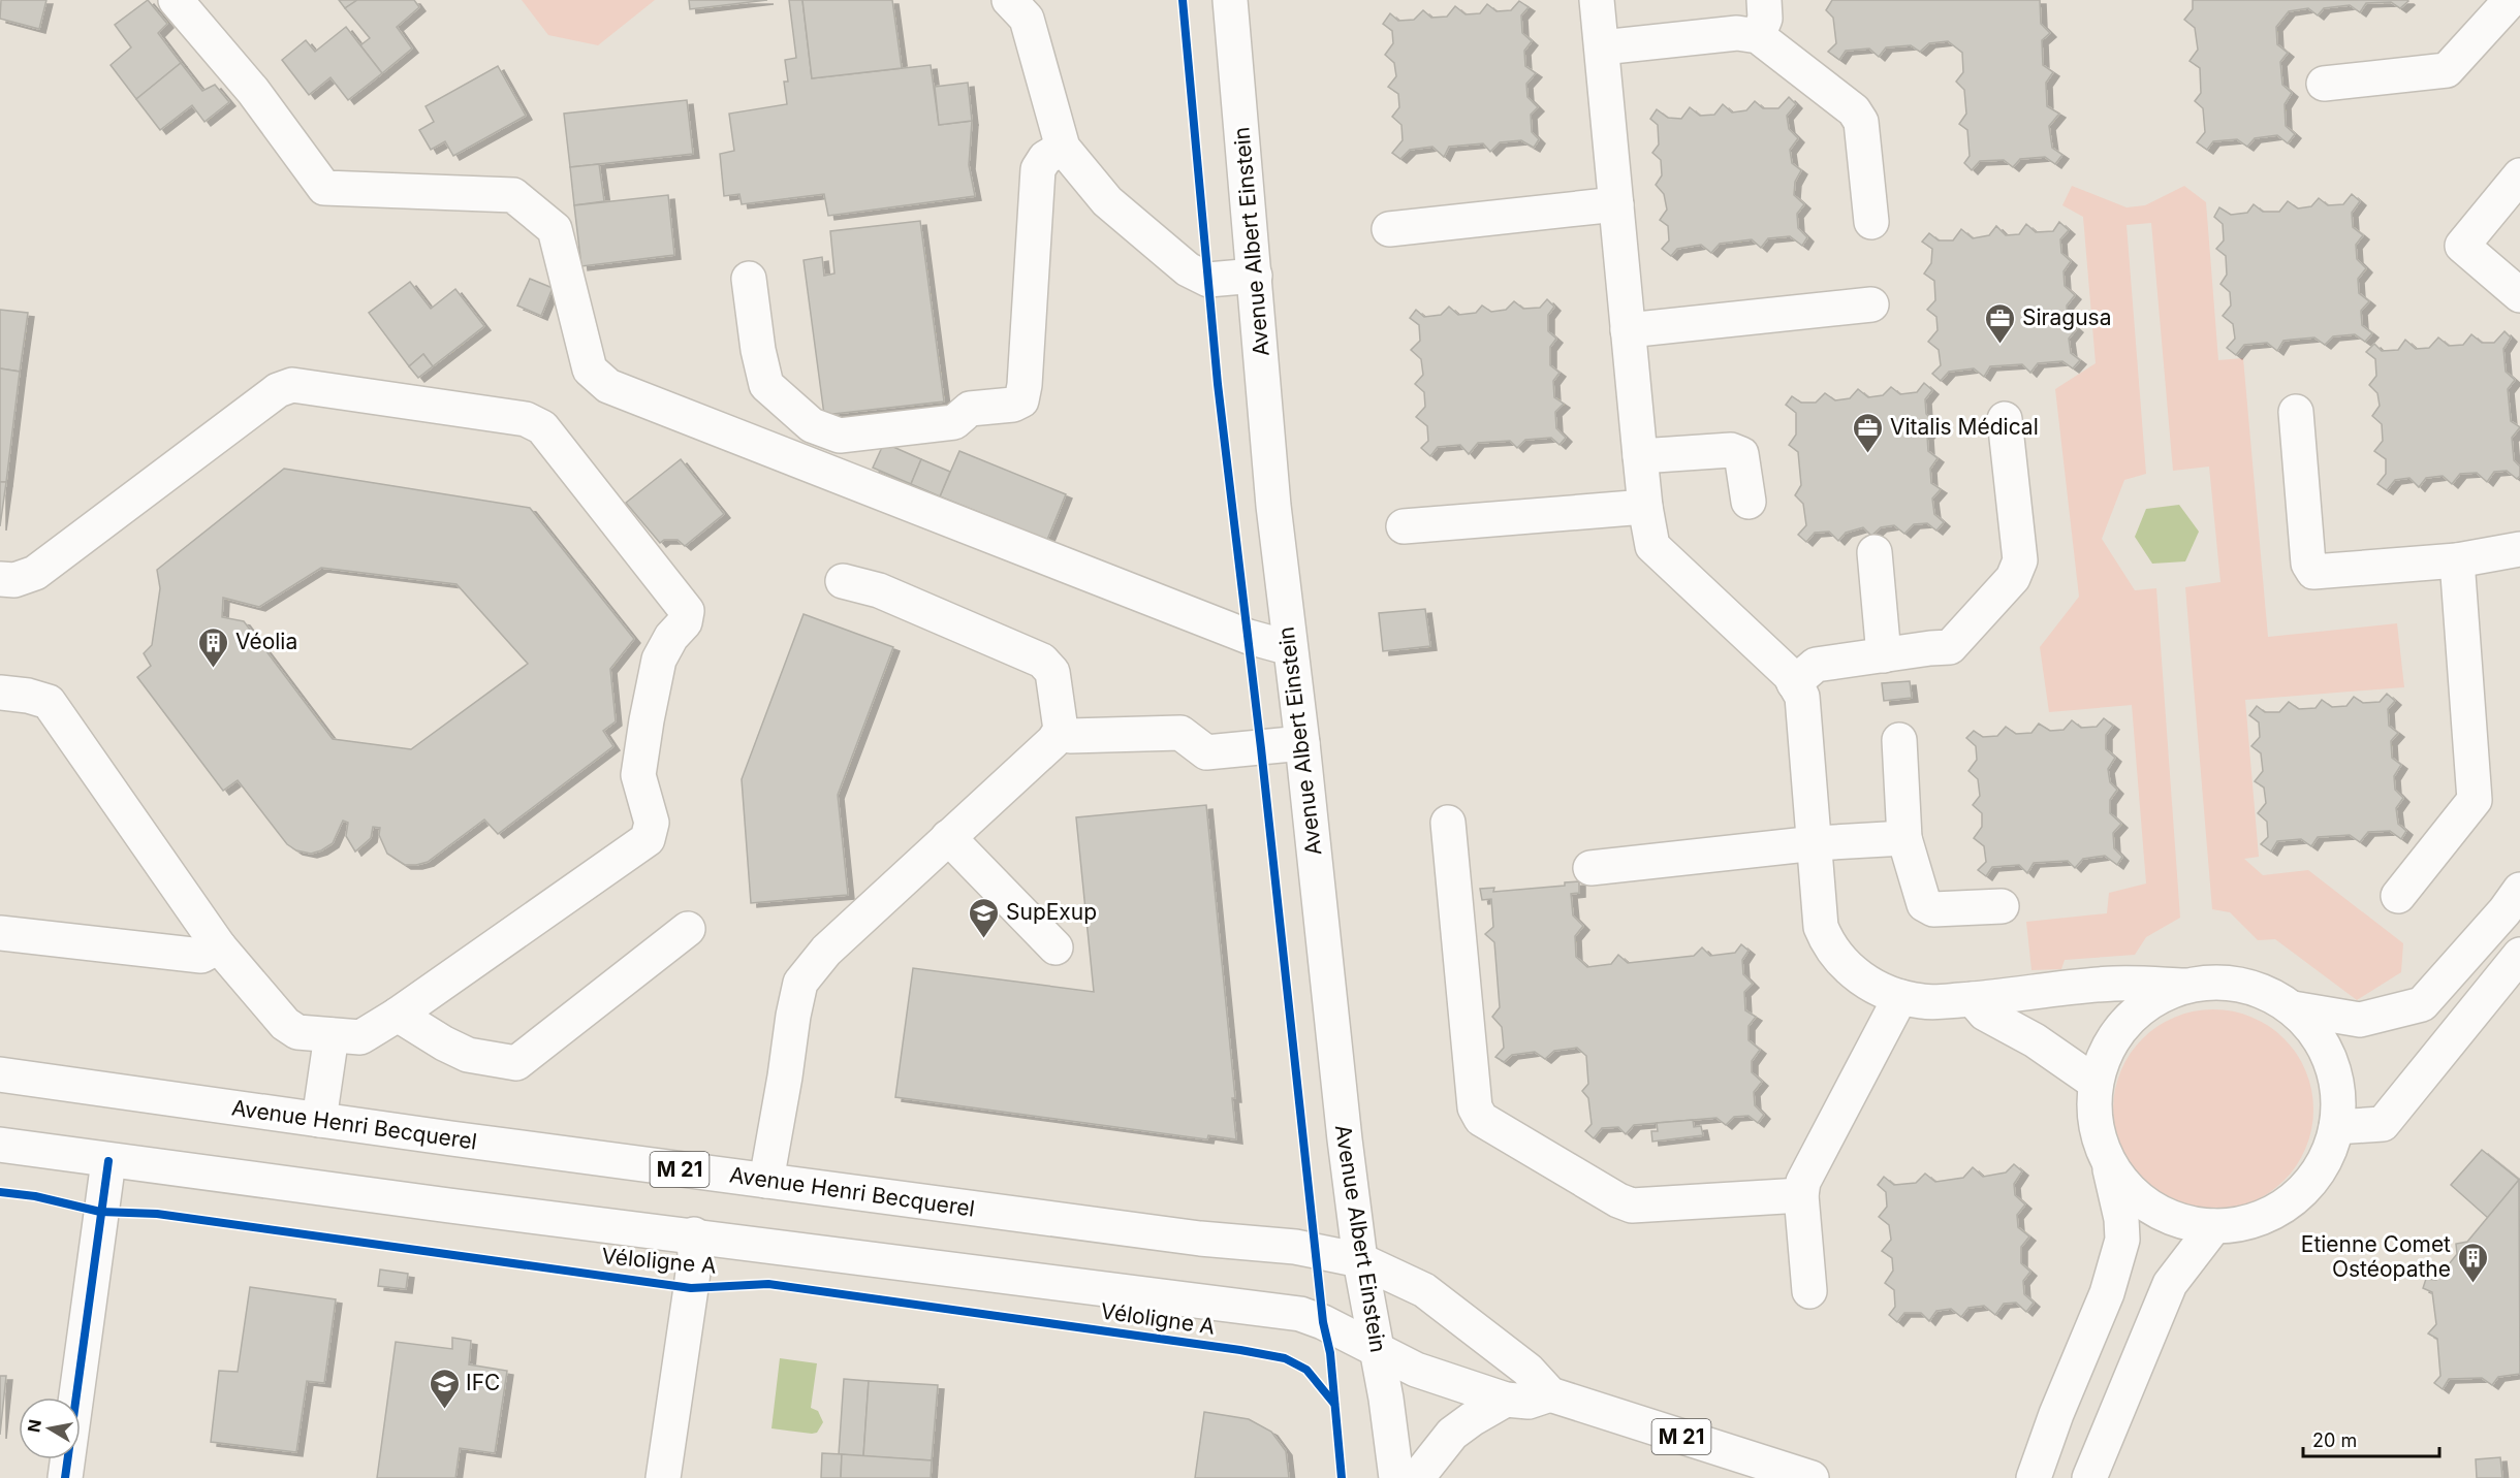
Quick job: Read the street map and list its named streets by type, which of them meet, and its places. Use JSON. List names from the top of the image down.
{
  "streets": {
    "main road": ["Avenue Albert Einstein", "Avenue Henri Becquerel", "M 21"],
    "cycle path": ["Véloligne A"]
  },
  "crossings": [
    ["Avenue Albert Einstein", "Avenue Henri Becquerel"]
  ],
  "places": {
    "office": ["Siragusa", "Vitalis Médical"],
    "building": ["Véolia", "Etienne Comet Ostéopathe"],
    "school or university": ["SupExup", "IFC"]
  },
  "scale_bar": "20 m",
  "north": "left"
}
